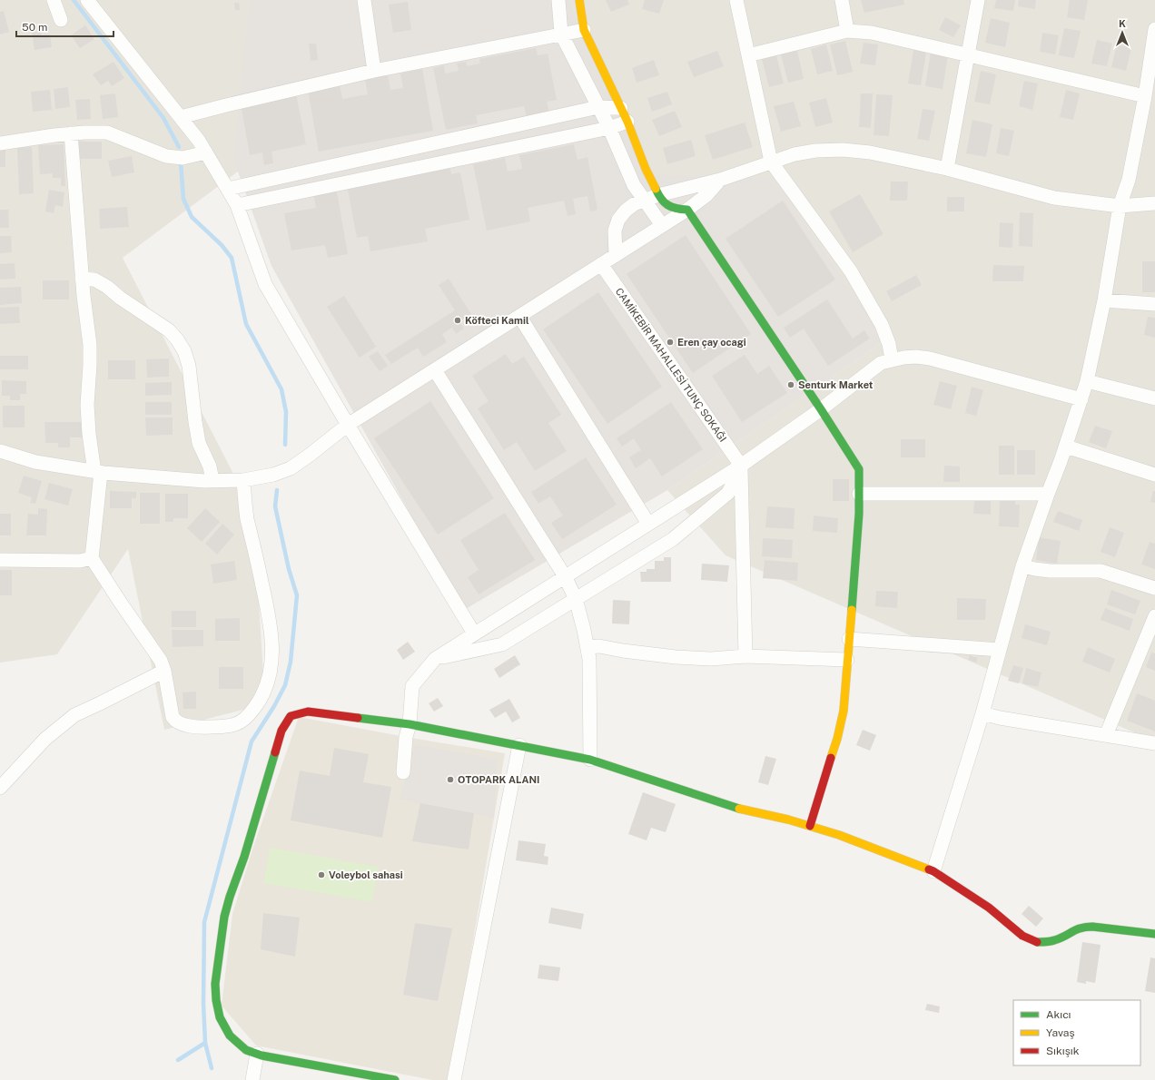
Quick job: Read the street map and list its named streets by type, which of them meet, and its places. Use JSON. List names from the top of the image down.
{
  "streets": {
    "street": ["CAMİKEBİR MAHALLESİ TUNÇ SOKAĞI"]
  },
  "places": [
    "Köfteci Kamil",
    "Eren çay ocagi",
    "Senturk Market",
    "OTOPARK ALANI",
    "Voleybol sahasi"
  ],
  "legend": ["Akıcı", "Yavaş", "Sıkışık"],
  "scale_bar": "50 m",
  "north": "top"
}
